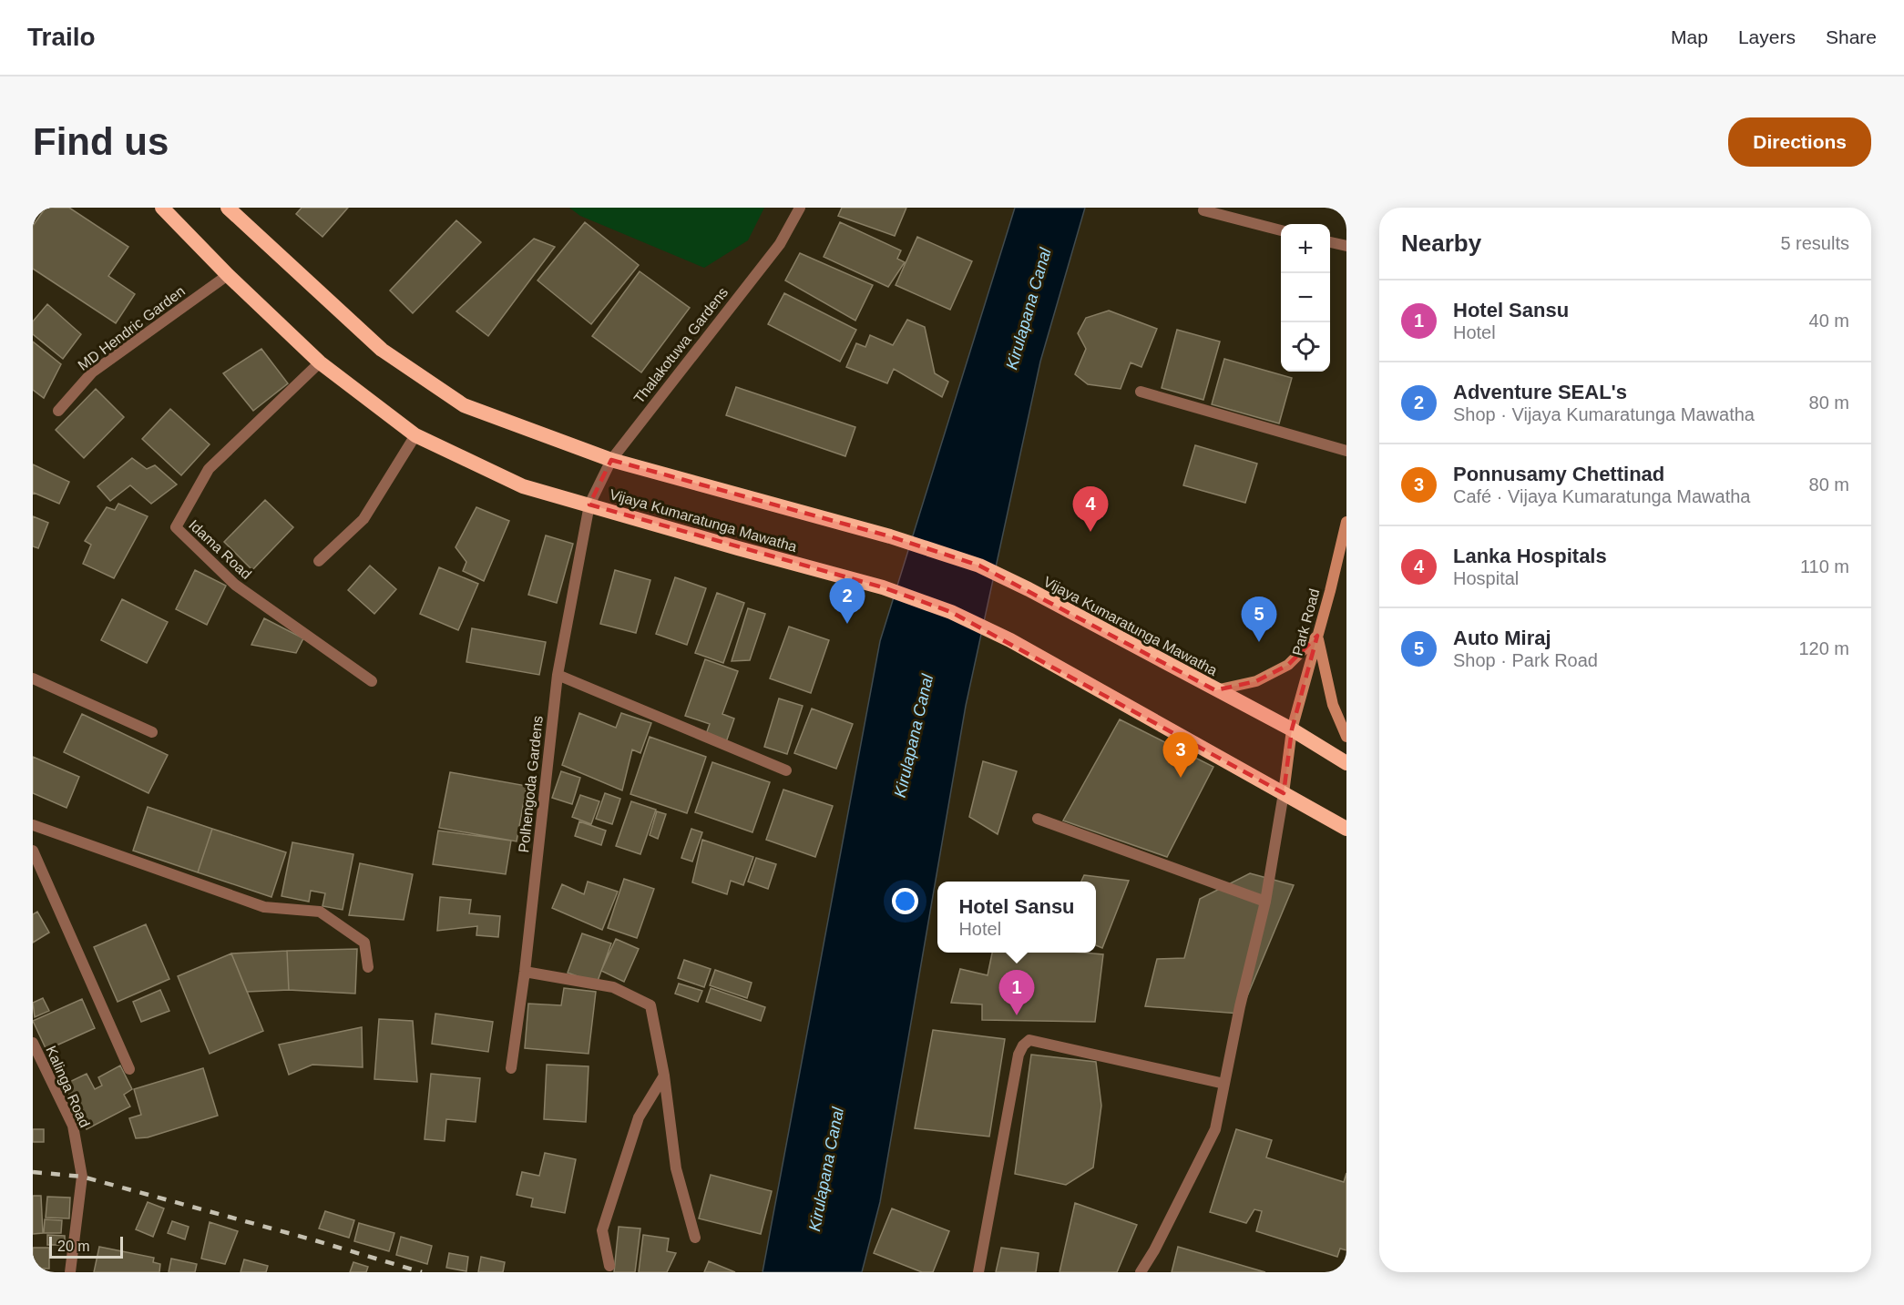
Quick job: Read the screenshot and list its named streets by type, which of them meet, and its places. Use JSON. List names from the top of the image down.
{
  "streets": {
    "highway": ["Vijaya Kumaratunga Mawatha"],
    "main road": ["Park Road"],
    "street": [
      "MD Hendric Garden",
      "Thalakotuwa Gardens",
      "Idama Road",
      "Polhengoda Gardens",
      "Kalinga Road"
    ]
  },
  "crossings": [
    ["MD Hendric Garden", "Vijaya Kumaratunga Mawatha"],
    ["Thalakotuwa Gardens", "Vijaya Kumaratunga Mawatha"],
    ["Thalakotuwa Gardens", "Polhengoda Gardens"],
    ["Vijaya Kumaratunga Mawatha", "Idama Road"],
    ["Vijaya Kumaratunga Mawatha", "Park Road"],
    ["Vijaya Kumaratunga Mawatha", "Polhengoda Gardens"]
  ],
  "water": ["Kirulapana Canal"],
  "scale_bar": "20 m",
  "page": {
    "header": "Trailo",
    "nav": ["Map", "Layers", "Share"],
    "buttons": "Directions",
    "title": "Find us",
    "heading": ["Nearby", "5 results"],
    "map_buttons": ["+", "−"],
    "list": [
      {
        "mark": "1",
        "name": "Hotel Sansu",
        "note": "Hotel",
        "value": "40 m"
      },
      {
        "mark": "2",
        "name": "Adventure SEAL's",
        "note": "Shop · Vijaya Kumaratunga Mawatha",
        "value": "80 m"
      },
      {
        "mark": "3",
        "name": "Ponnusamy Chettinad",
        "note": "Café · Vijaya Kumaratunga Mawatha",
        "value": "80 m"
      },
      {
        "mark": "4",
        "name": "Lanka Hospitals",
        "note": "Hospital",
        "value": "110 m"
      },
      {
        "mark": "5",
        "name": "Auto Miraj",
        "note": "Shop · Park Road",
        "value": "120 m"
      }
    ],
    "pins": [
      "4",
      "2",
      "5",
      "3",
      "1"
    ],
    "popup": ["Hotel Sansu", "Hotel"],
    "scale": "20 m"
  }
}
